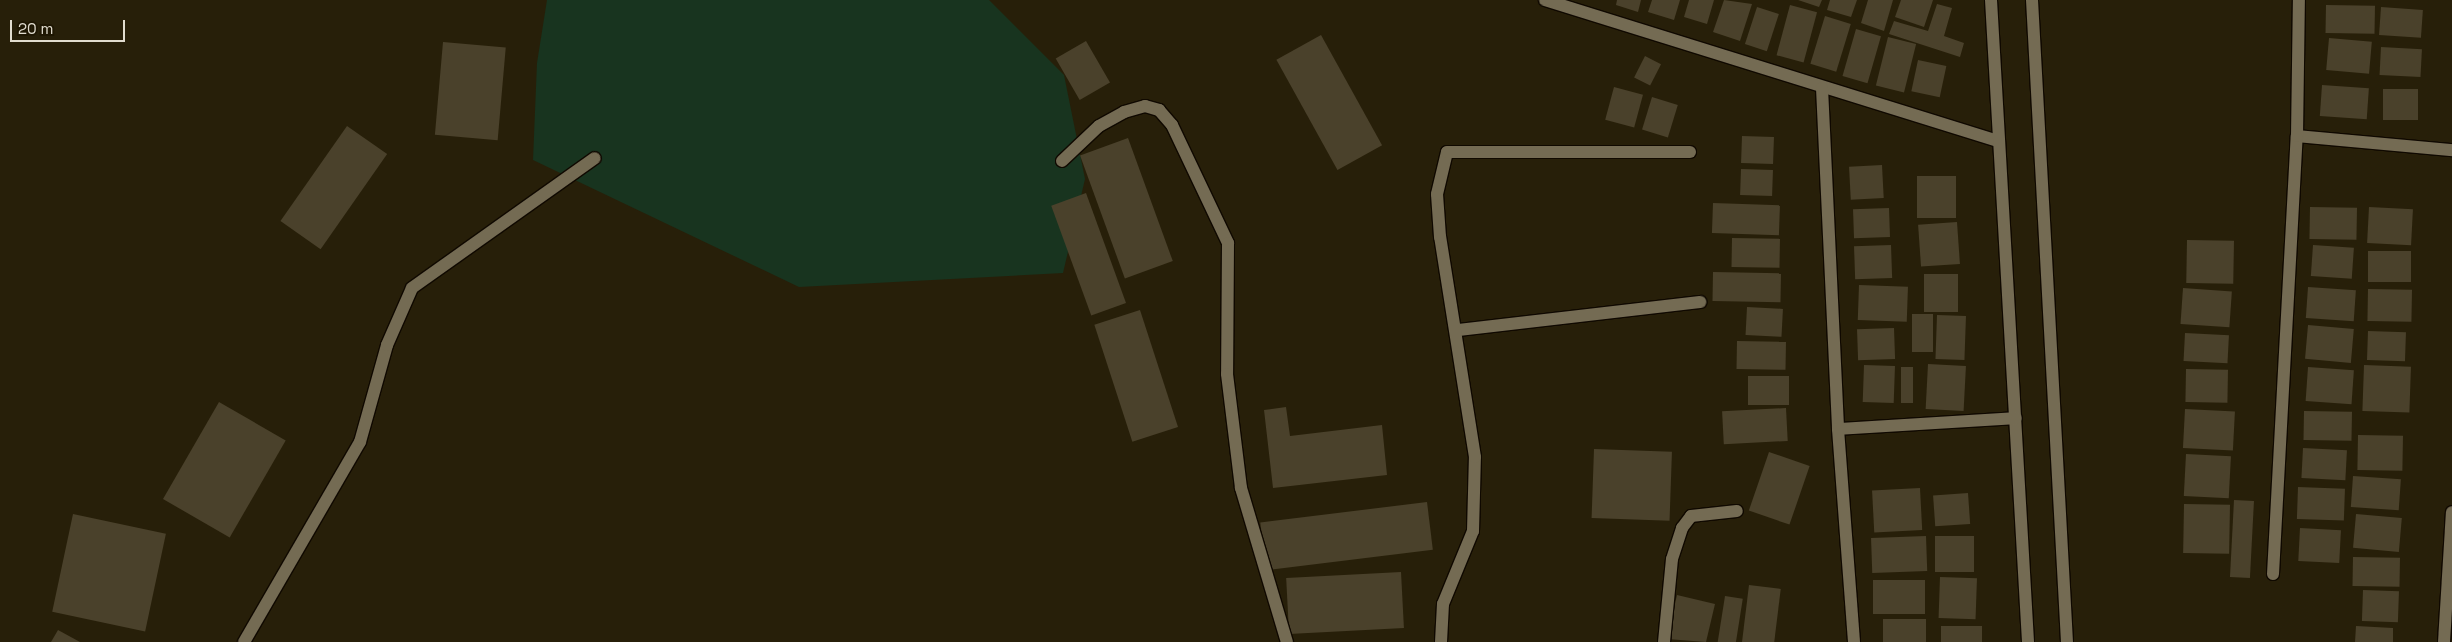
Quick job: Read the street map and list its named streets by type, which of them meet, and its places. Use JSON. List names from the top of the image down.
{
  "scale_bar": "20 m"
}
